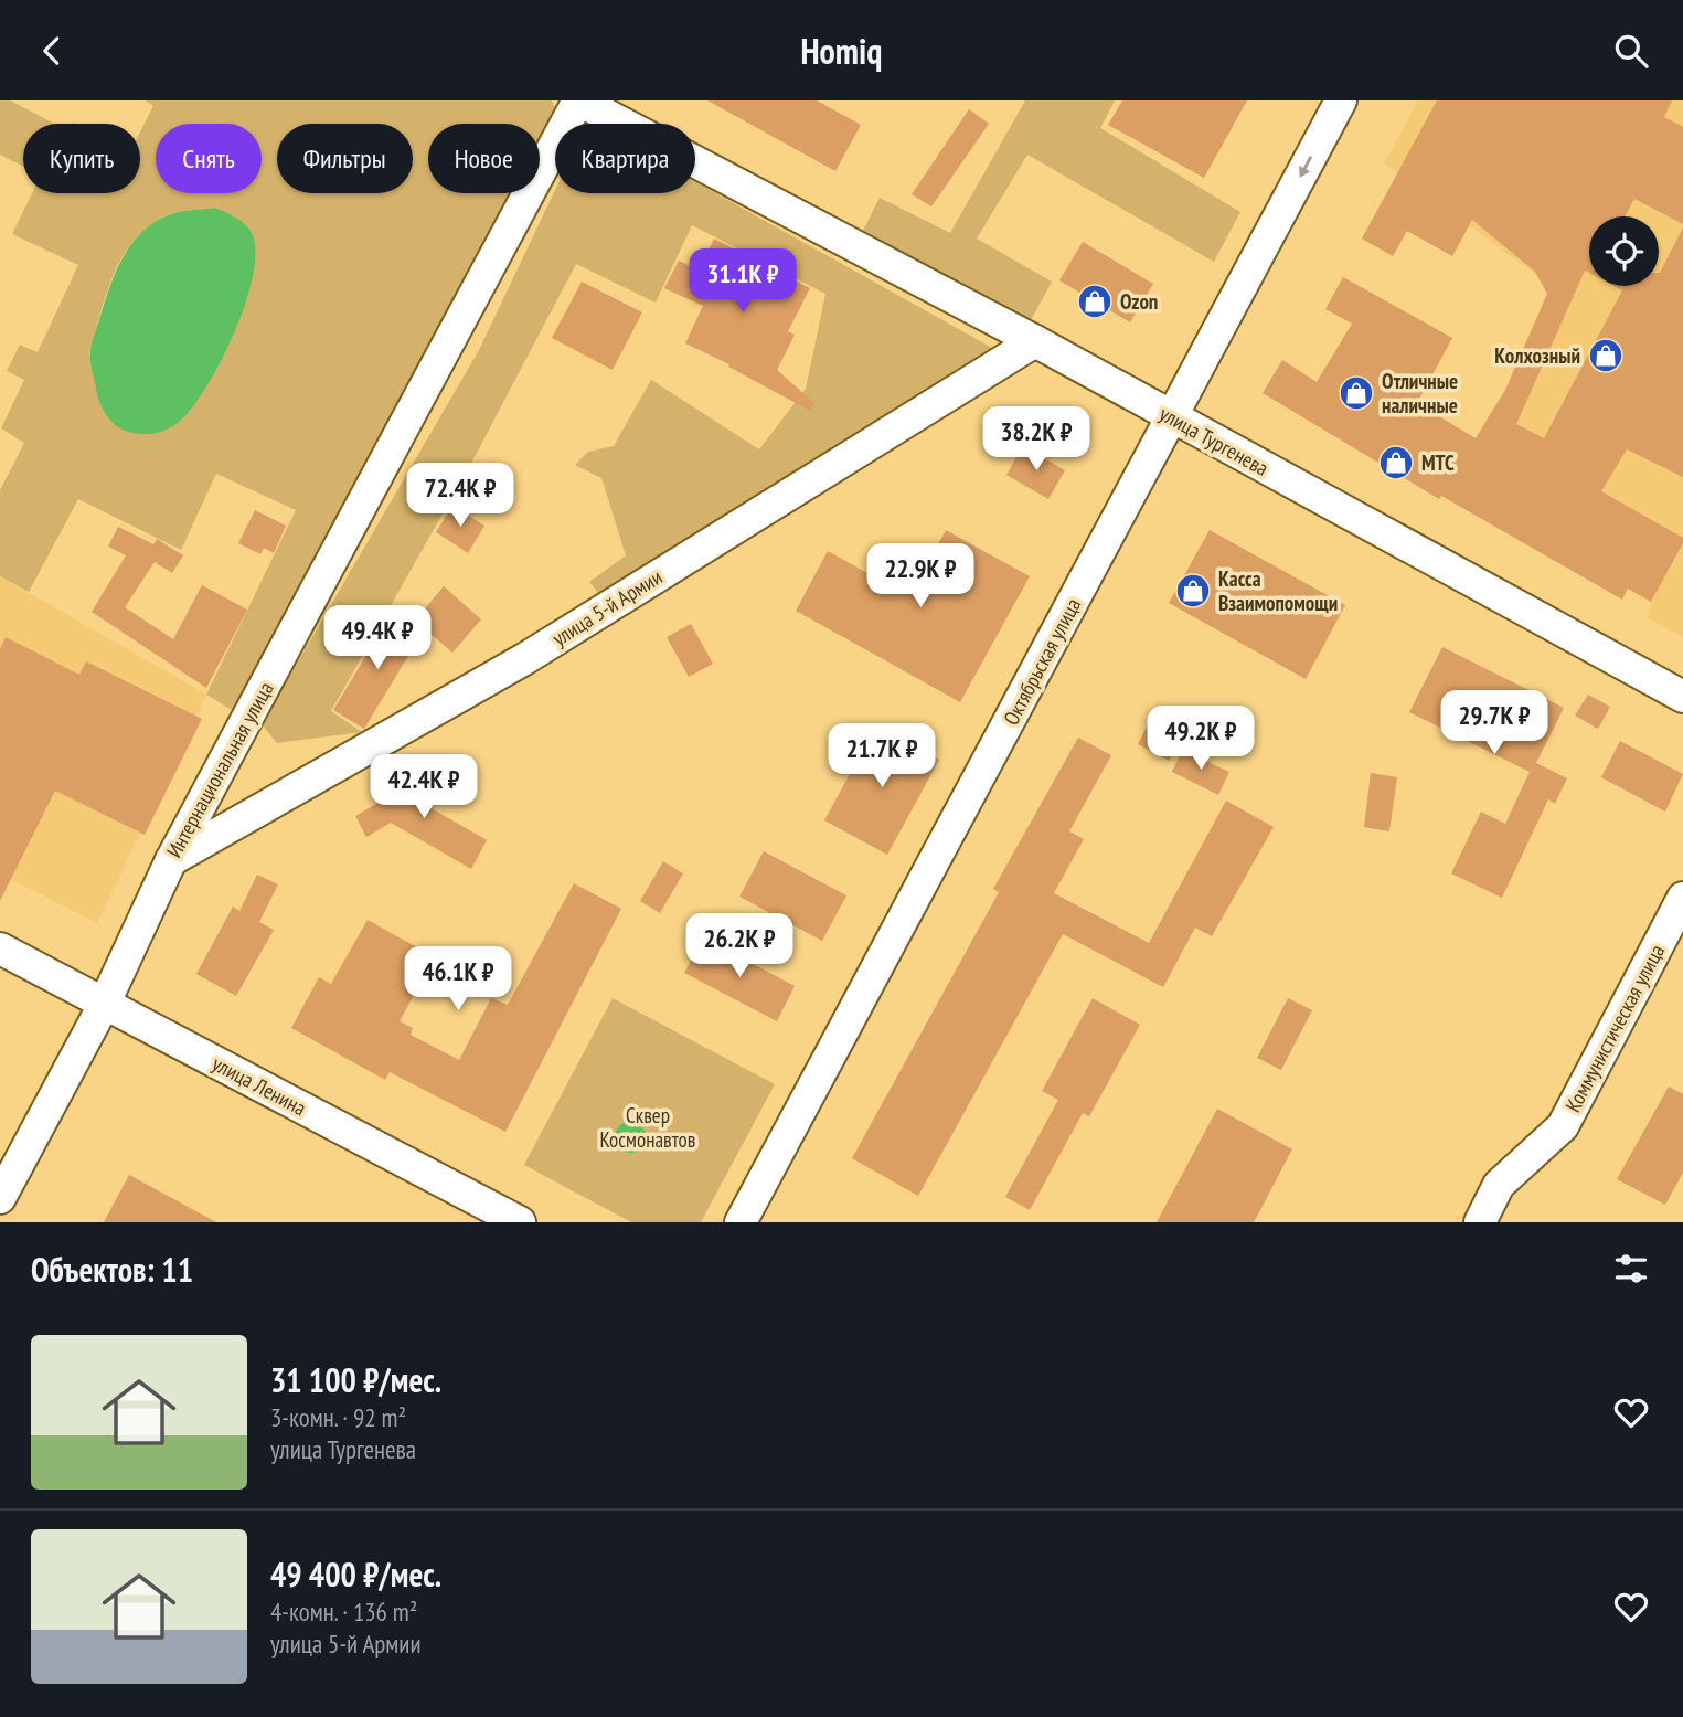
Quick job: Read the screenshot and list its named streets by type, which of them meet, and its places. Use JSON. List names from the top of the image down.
{
  "streets": {
    "street": [
      "улица Тургенева",
      "улица 5-й Армии",
      "Октябрьская улица",
      "Интернациональная улица",
      "Коммунистическая улица",
      "улица Ленина"
    ]
  },
  "crossings": [
    ["улица Тургенева", "улица 5-й Армии"],
    ["улица Тургенева", "Октябрьская улица"],
    ["улица Тургенева", "Интернациональная улица"],
    ["улица 5-й Армии", "Интернациональная улица"],
    ["Интернациональная улица", "улица Ленина"]
  ],
  "parks": ["Сквер Космонавтов"],
  "places": {
    "shop": [
      "Ozon",
      "Колхозный",
      "Отличные наличные",
      "МТС",
      "Касса Взаимопомощи"
    ]
  },
  "page": {
    "header": "Homiq",
    "chip": [
      "Купить",
      "Снять",
      "Фильтры",
      "Новое",
      "Квартира"
    ],
    "price": [
      "31.1K ₽",
      "38.2K ₽",
      "72.4K ₽",
      "22.9K ₽",
      "49.4K ₽",
      "29.7K ₽",
      "49.2K ₽",
      "21.7K ₽",
      "42.4K ₽",
      "26.2K ₽",
      "46.1K ₽"
    ],
    "heading": "Объектов: 11",
    "list": [
      {
        "name": "31 100 ₽/мес.",
        "note": "3-комн. · 92 m² · улица Тургенева"
      },
      {
        "name": "49 400 ₽/мес.",
        "note": "4-комн. · 136 m² · улица 5-й Армии"
      }
    ]
  }
}
